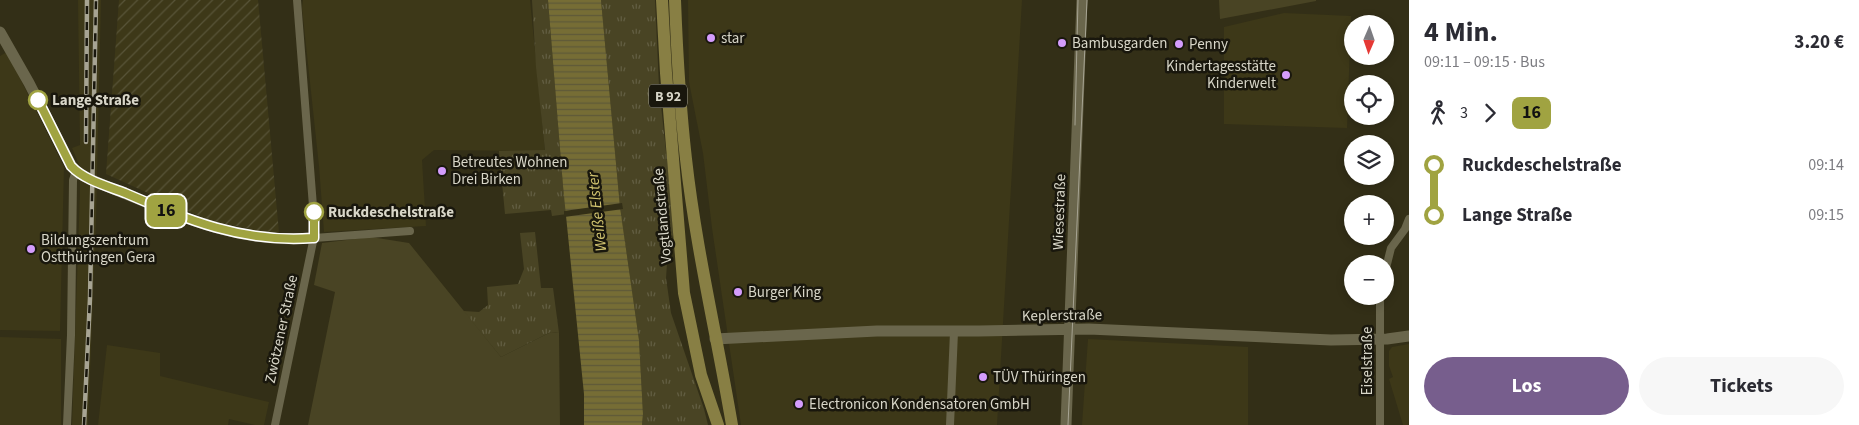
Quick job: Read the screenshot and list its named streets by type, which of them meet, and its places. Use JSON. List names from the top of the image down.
{
  "streets": {
    "main road": ["B 92", "Vogtlandstraße"],
    "street": [
      "Wiesestraße",
      "Keplerstraße",
      "Zwötzener Straße",
      "Eiselstraße"
    ]
  },
  "crossings": [
    ["Wiesestraße", "Keplerstraße"],
    ["Vogtlandstraße", "Keplerstraße"],
    ["Keplerstraße", "Eiselstraße"]
  ],
  "water": ["Weiße Elster"],
  "places": [
    "star",
    "Bambusgarden",
    "Penny",
    "Kindertagesstätte Kinderwelt",
    "Lange Straße",
    "Betreutes Wohnen Drei Birken",
    "Ruckdeschelstraße",
    "Bildungszentrum Ostthüringen Gera",
    "Burger King",
    "TÜV Thüringen",
    "Electronicon Kondensatoren GmbH"
  ],
  "lines": ["bus line 16"],
  "north": "bottom",
  "page": {
    "on_map": "16",
    "heading": ["4 Min.", "09:11 – 09:15 · Bus", "3.20 €"],
    "map_buttons": ["+", "−"],
    "legs": ["3", "16"],
    "list": [
      {
        "name": "Ruckdeschelstraße",
        "value": "09:14"
      },
      {
        "name": "Lange Straße",
        "value": "09:15"
      }
    ],
    "buttons": ["Los", "Tickets"]
  }
}
